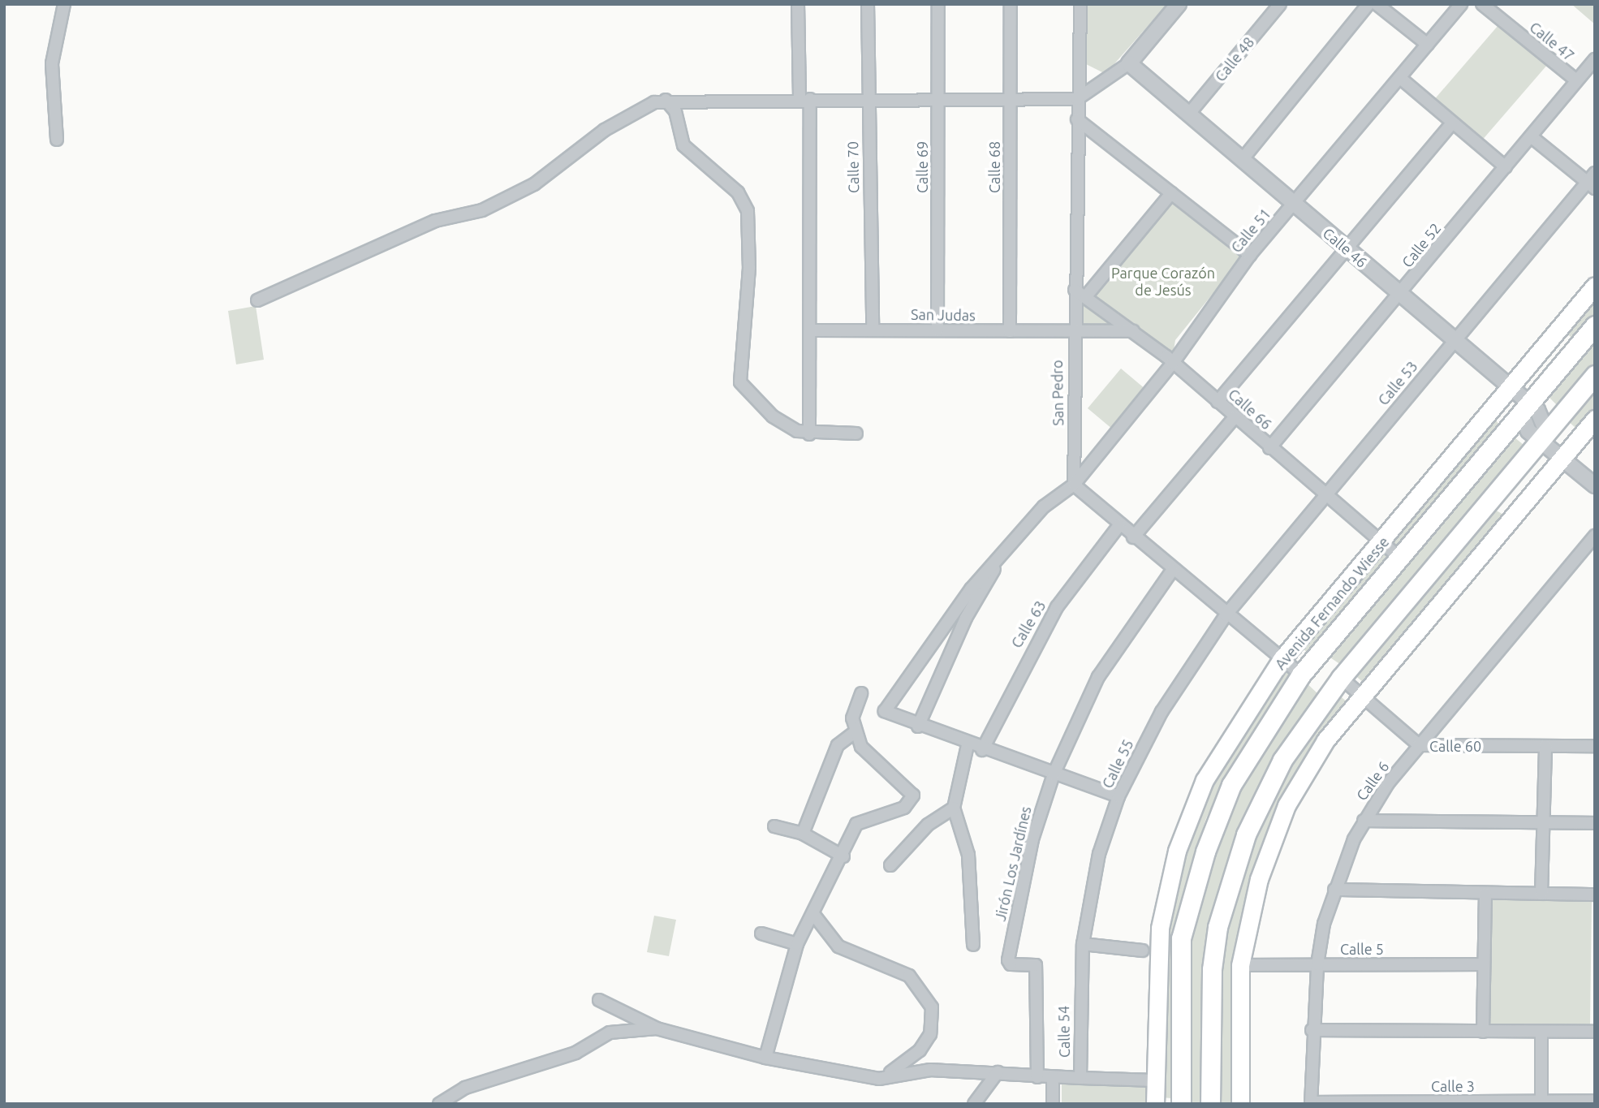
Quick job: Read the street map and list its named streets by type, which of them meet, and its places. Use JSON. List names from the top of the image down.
{
  "streets": {
    "main road": ["Avenida Fernando Wiesse"],
    "street": [
      "Calle 47",
      "Calle 48",
      "Calle 70",
      "Calle 69",
      "Calle 68",
      "Calle 51",
      "Calle 52",
      "Calle 46",
      "San Judas",
      "Calle 53",
      "San Pedro",
      "Calle 66",
      "Calle 63",
      "Calle 60",
      "Calle 55",
      "Calle 6",
      "Jirón Los Jardínes",
      "Calle 5",
      "Calle 54",
      "Calle 3"
    ]
  },
  "crossings": [
    ["Calle 47", "Calle 52"],
    ["Calle 48", "Calle 46"],
    ["Calle 70", "San Judas"],
    ["Calle 69", "San Judas"],
    ["Calle 68", "San Judas"],
    ["Calle 51", "Calle 46"],
    ["Calle 51", "San Pedro"],
    ["Calle 51", "Calle 66"],
    ["Calle 52", "Calle 46"],
    ["Calle 52", "Calle 66"],
    ["Calle 46", "Calle 53"],
    ["Calle 46", "Avenida Fernando Wiesse"],
    ["San Judas", "San Pedro"],
    ["San Judas", "Calle 66"],
    ["Calle 53", "Calle 66"],
    ["Calle 53", "Calle 55"],
    ["San Pedro", "Calle 66"],
    ["Calle 66", "Avenida Fernando Wiesse"],
    ["Calle 60", "Calle 6"],
    ["Calle 55", "Calle 54"],
    ["Calle 6", "Calle 5"],
    ["Calle 6", "Calle 3"]
  ],
  "parks": ["Parque Corazón de Jesús"]
}
